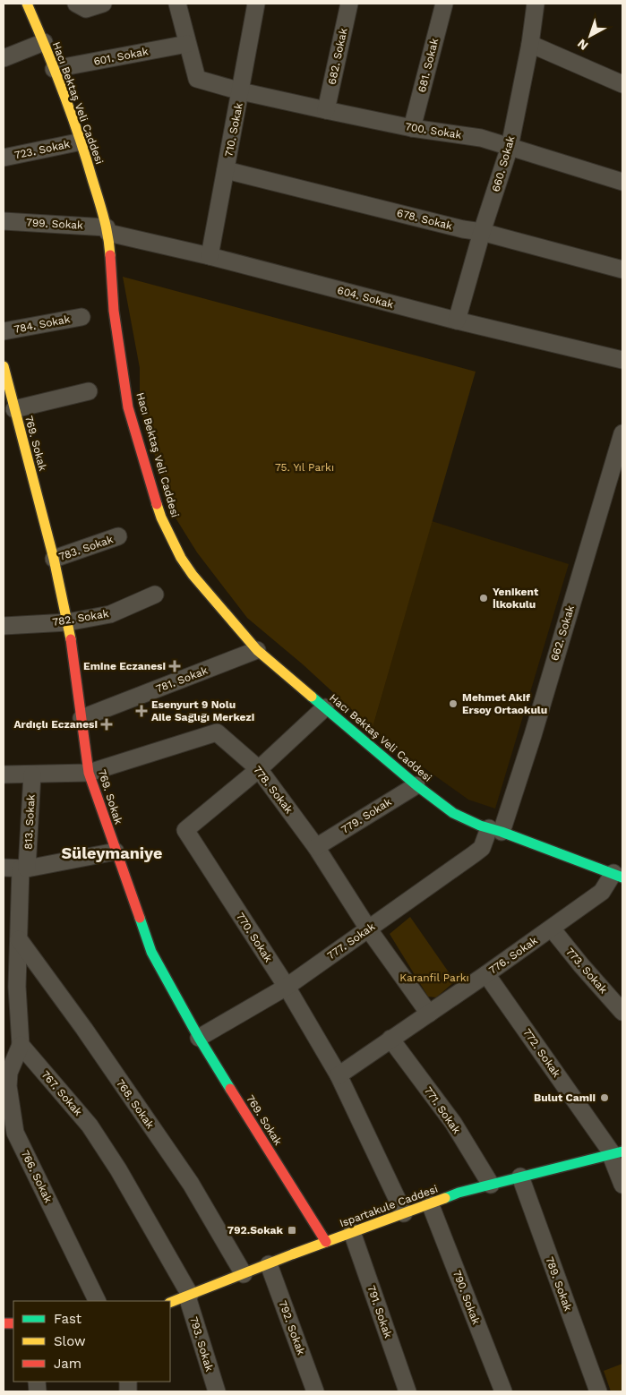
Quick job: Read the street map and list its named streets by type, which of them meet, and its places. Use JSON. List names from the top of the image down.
{
  "streets": {
    "street": [
      "601. Sokak",
      "682. Sokak",
      "681. Sokak",
      "Hacı Bektaş Veli Caddesi",
      "710. Sokak",
      "700. Sokak",
      "723. Sokak",
      "660. Sokak",
      "678. Sokak",
      "799. Sokak",
      "604. Sokak",
      "784. Sokak",
      "769. Sokak",
      "783. Sokak",
      "782. Sokak",
      "662. Sokak",
      "781. Sokak",
      "778. Sokak",
      "779. Sokak",
      "813. Sokak",
      "770. Sokak",
      "777. Sokak",
      "776. Sokak",
      "773. Sokak",
      "772. Sokak",
      "767. Sokak",
      "768. Sokak",
      "771. Sokak",
      "766. Sokak",
      "Ispartakule Caddesi",
      "789. Sokak",
      "790. Sokak",
      "791. Sokak",
      "792. Sokak",
      "793. Sokak"
    ]
  },
  "crossings": [
    ["601. Sokak", "Hacı Bektaş Veli Caddesi"],
    ["601. Sokak", "700. Sokak"],
    ["682. Sokak", "700. Sokak"],
    ["681. Sokak", "700. Sokak"],
    ["Hacı Bektaş Veli Caddesi", "723. Sokak"],
    ["Hacı Bektaş Veli Caddesi", "799. Sokak"],
    ["Hacı Bektaş Veli Caddesi", "604. Sokak"],
    ["Hacı Bektaş Veli Caddesi", "662. Sokak"],
    ["Hacı Bektaş Veli Caddesi", "781. Sokak"],
    ["Hacı Bektaş Veli Caddesi", "779. Sokak"],
    ["Hacı Bektaş Veli Caddesi", "770. Sokak"],
    ["Hacı Bektaş Veli Caddesi", "777. Sokak"],
    ["Hacı Bektaş Veli Caddesi", "776. Sokak"],
    ["710. Sokak", "700. Sokak"],
    ["710. Sokak", "678. Sokak"],
    ["710. Sokak", "604. Sokak"],
    ["700. Sokak", "660. Sokak"],
    ["660. Sokak", "678. Sokak"],
    ["660. Sokak", "604. Sokak"],
    ["799. Sokak", "604. Sokak"],
    ["769. Sokak", "783. Sokak"],
    ["769. Sokak", "782. Sokak"],
    ["769. Sokak", "781. Sokak"],
    ["769. Sokak", "778. Sokak"],
    ["769. Sokak", "777. Sokak"],
    ["769. Sokak", "Ispartakule Caddesi"],
    ["662. Sokak", "777. Sokak"],
    ["778. Sokak", "779. Sokak"],
    ["778. Sokak", "813. Sokak"],
    ["778. Sokak", "770. Sokak"],
    ["778. Sokak", "777. Sokak"],
    ["778. Sokak", "776. Sokak"],
    ["770. Sokak", "777. Sokak"],
    ["770. Sokak", "776. Sokak"],
    ["770. Sokak", "Ispartakule Caddesi"],
    ["776. Sokak", "773. Sokak"],
    ["776. Sokak", "772. Sokak"],
    ["776. Sokak", "771. Sokak"],
    ["772. Sokak", "Ispartakule Caddesi"],
    ["767. Sokak", "766. Sokak"],
    ["767. Sokak", "Ispartakule Caddesi"],
    ["767. Sokak", "793. Sokak"],
    ["768. Sokak", "Ispartakule Caddesi"],
    ["771. Sokak", "Ispartakule Caddesi"],
    ["Ispartakule Caddesi", "789. Sokak"],
    ["Ispartakule Caddesi", "790. Sokak"],
    ["Ispartakule Caddesi", "791. Sokak"],
    ["Ispartakule Caddesi", "792. Sokak"],
    ["Ispartakule Caddesi", "793. Sokak"]
  ],
  "districts": ["Süleymaniye"],
  "parks": ["75. Yıl Parkı", "Karanfil Parkı"],
  "places": {
    "other": ["Yenikent İlkokulu", "Mehmet Akif Ersoy Ortaokulu", "Bulut Camii"],
    "health": ["Emine Eczanesi", "Esenyurt 9 Nolu Aile Sağlığı Merkezi", "Ardıçlı Eczanesi"],
    "transit": ["792.Sokak"]
  },
  "legend": ["Fast", "Slow", "Jam"],
  "north": "bottom left"
}
